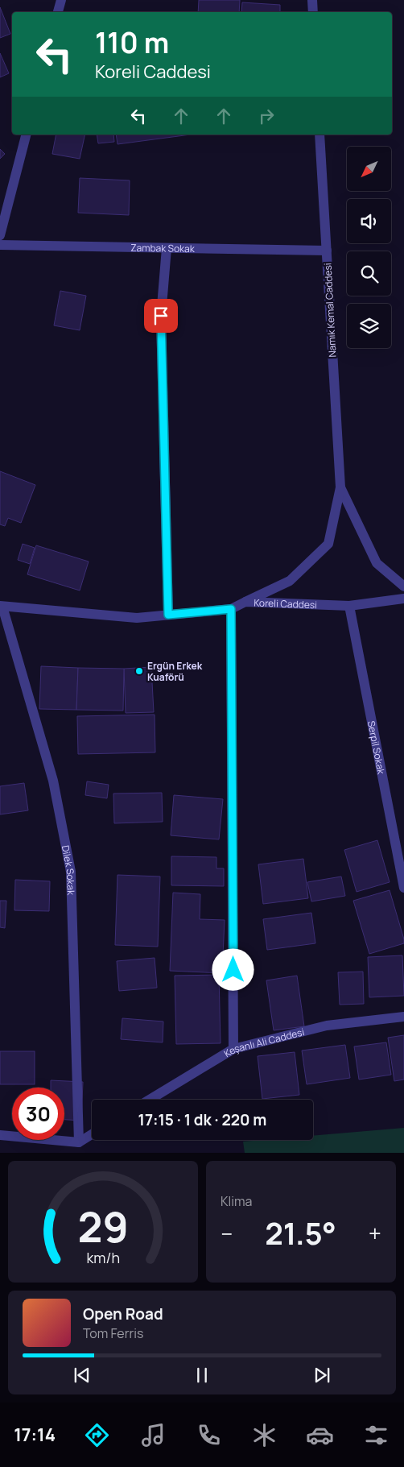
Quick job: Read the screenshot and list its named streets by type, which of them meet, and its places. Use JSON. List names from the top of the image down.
{
  "streets": {
    "street": [
      "Zambak Sokak",
      "Namık Kemal Caddesi",
      "Koreli Caddesi",
      "Serpil Sokak",
      "Dilek Sokak",
      "Keşanlı Ali Caddesi"
    ]
  },
  "crossings": [
    ["Zambak Sokak", "Namık Kemal Caddesi"],
    ["Koreli Caddesi", "Serpil Sokak"],
    ["Koreli Caddesi", "Dilek Sokak"]
  ],
  "places": ["Ergün Erkek Kuaförü"],
  "north": "bottom left",
  "page": {
    "turn": ["110 m", "Koreli Caddesi"],
    "limit": "30",
    "trip": "17:15 · 1 dk · 220 m",
    "tile": "Klima",
    "heat": ["−", "21.5°", "+"],
    "song": ["Open Road", "Tom Ferris"],
    "tabs": "17:14",
    "gauge": ["29", "km/h"]
  }
}
